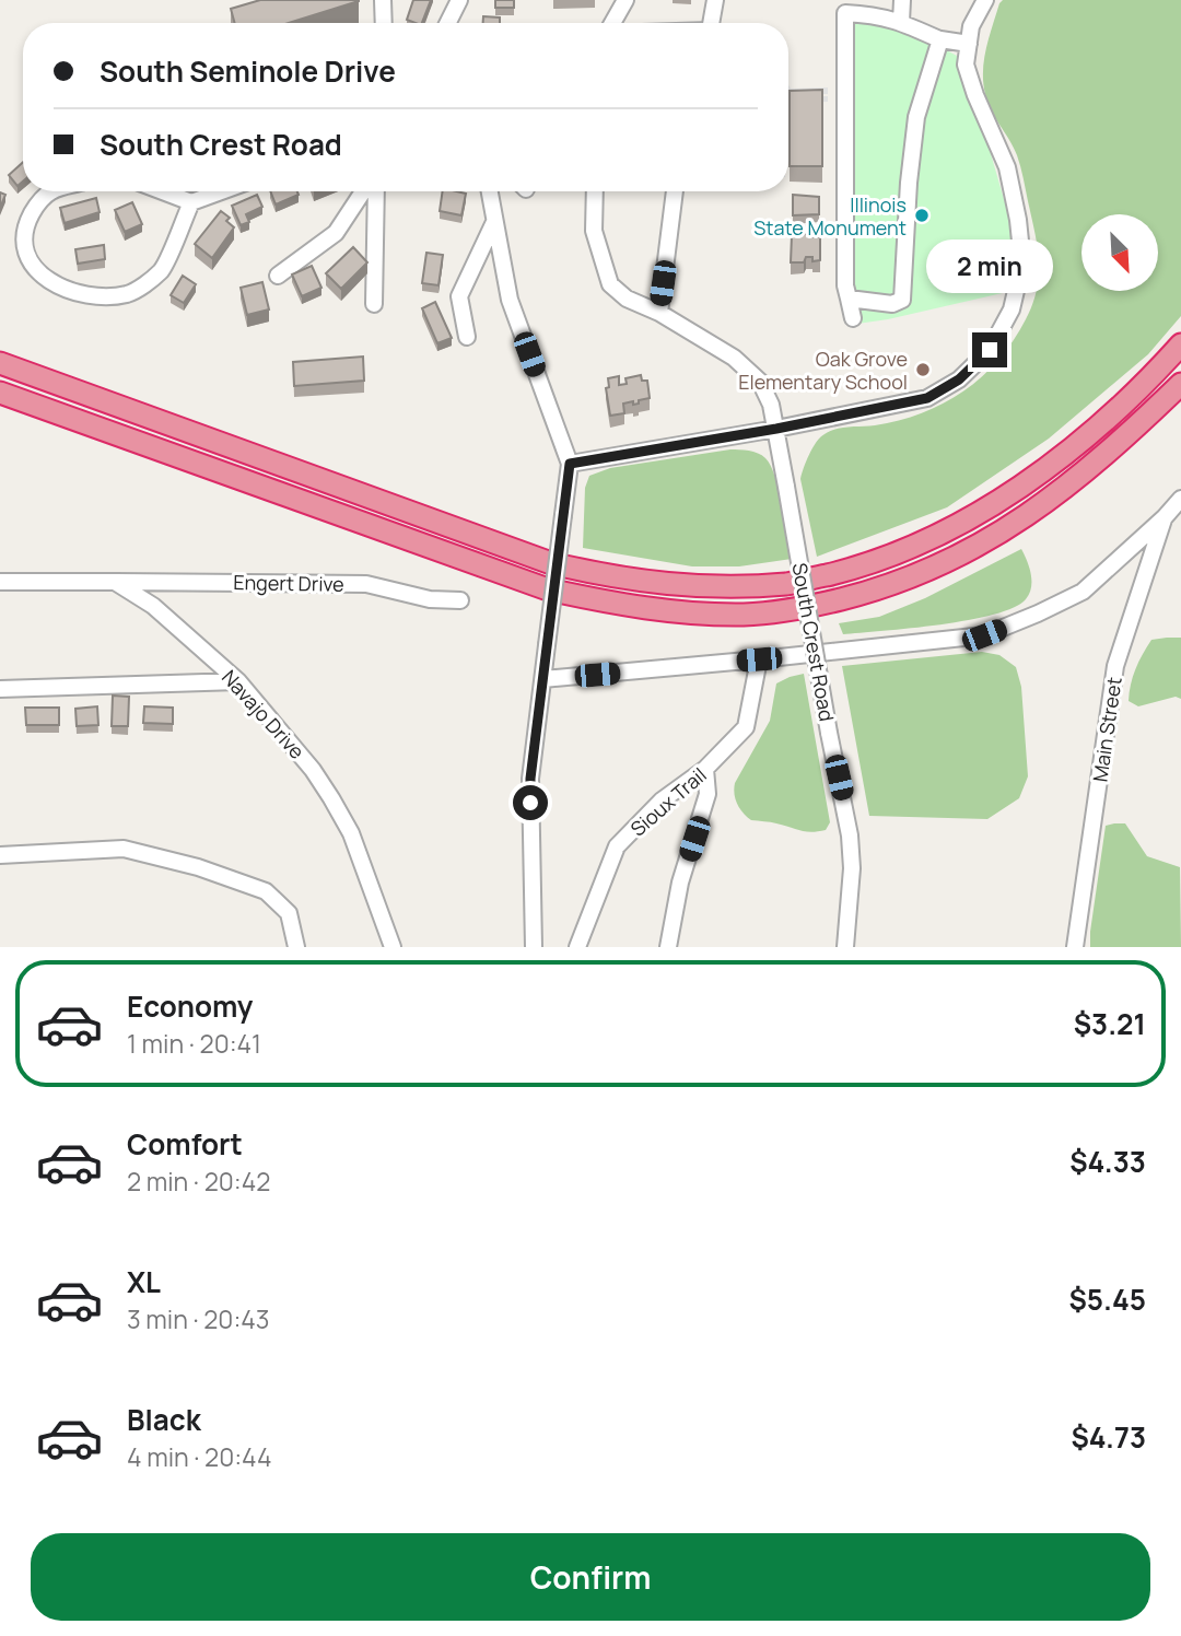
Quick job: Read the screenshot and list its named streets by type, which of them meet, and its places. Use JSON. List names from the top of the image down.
{
  "streets": {
    "street": [
      "Engert Drive",
      "South Crest Road",
      "Navajo Drive",
      "Main Street",
      "Sioux Trail"
    ]
  },
  "crossings": [
    ["Engert Drive", "Navajo Drive"]
  ],
  "places": ["Illinois State Monument", "Oak Grove Elementary School"],
  "north": "bottom right",
  "page": {
    "banner": ["South Seminole Drive", "South Crest Road"],
    "bubble": "2 min",
    "list": [
      {
        "name": "Economy",
        "note": "1 min · 20:41",
        "value": "$3.21"
      },
      {
        "name": "Comfort",
        "note": "2 min · 20:42",
        "value": "$4.33"
      },
      {
        "name": "XL",
        "note": "3 min · 20:43",
        "value": "$5.45"
      },
      {
        "name": "Black",
        "note": "4 min · 20:44",
        "value": "$4.73"
      }
    ],
    "buttons": "Confirm"
  }
}
